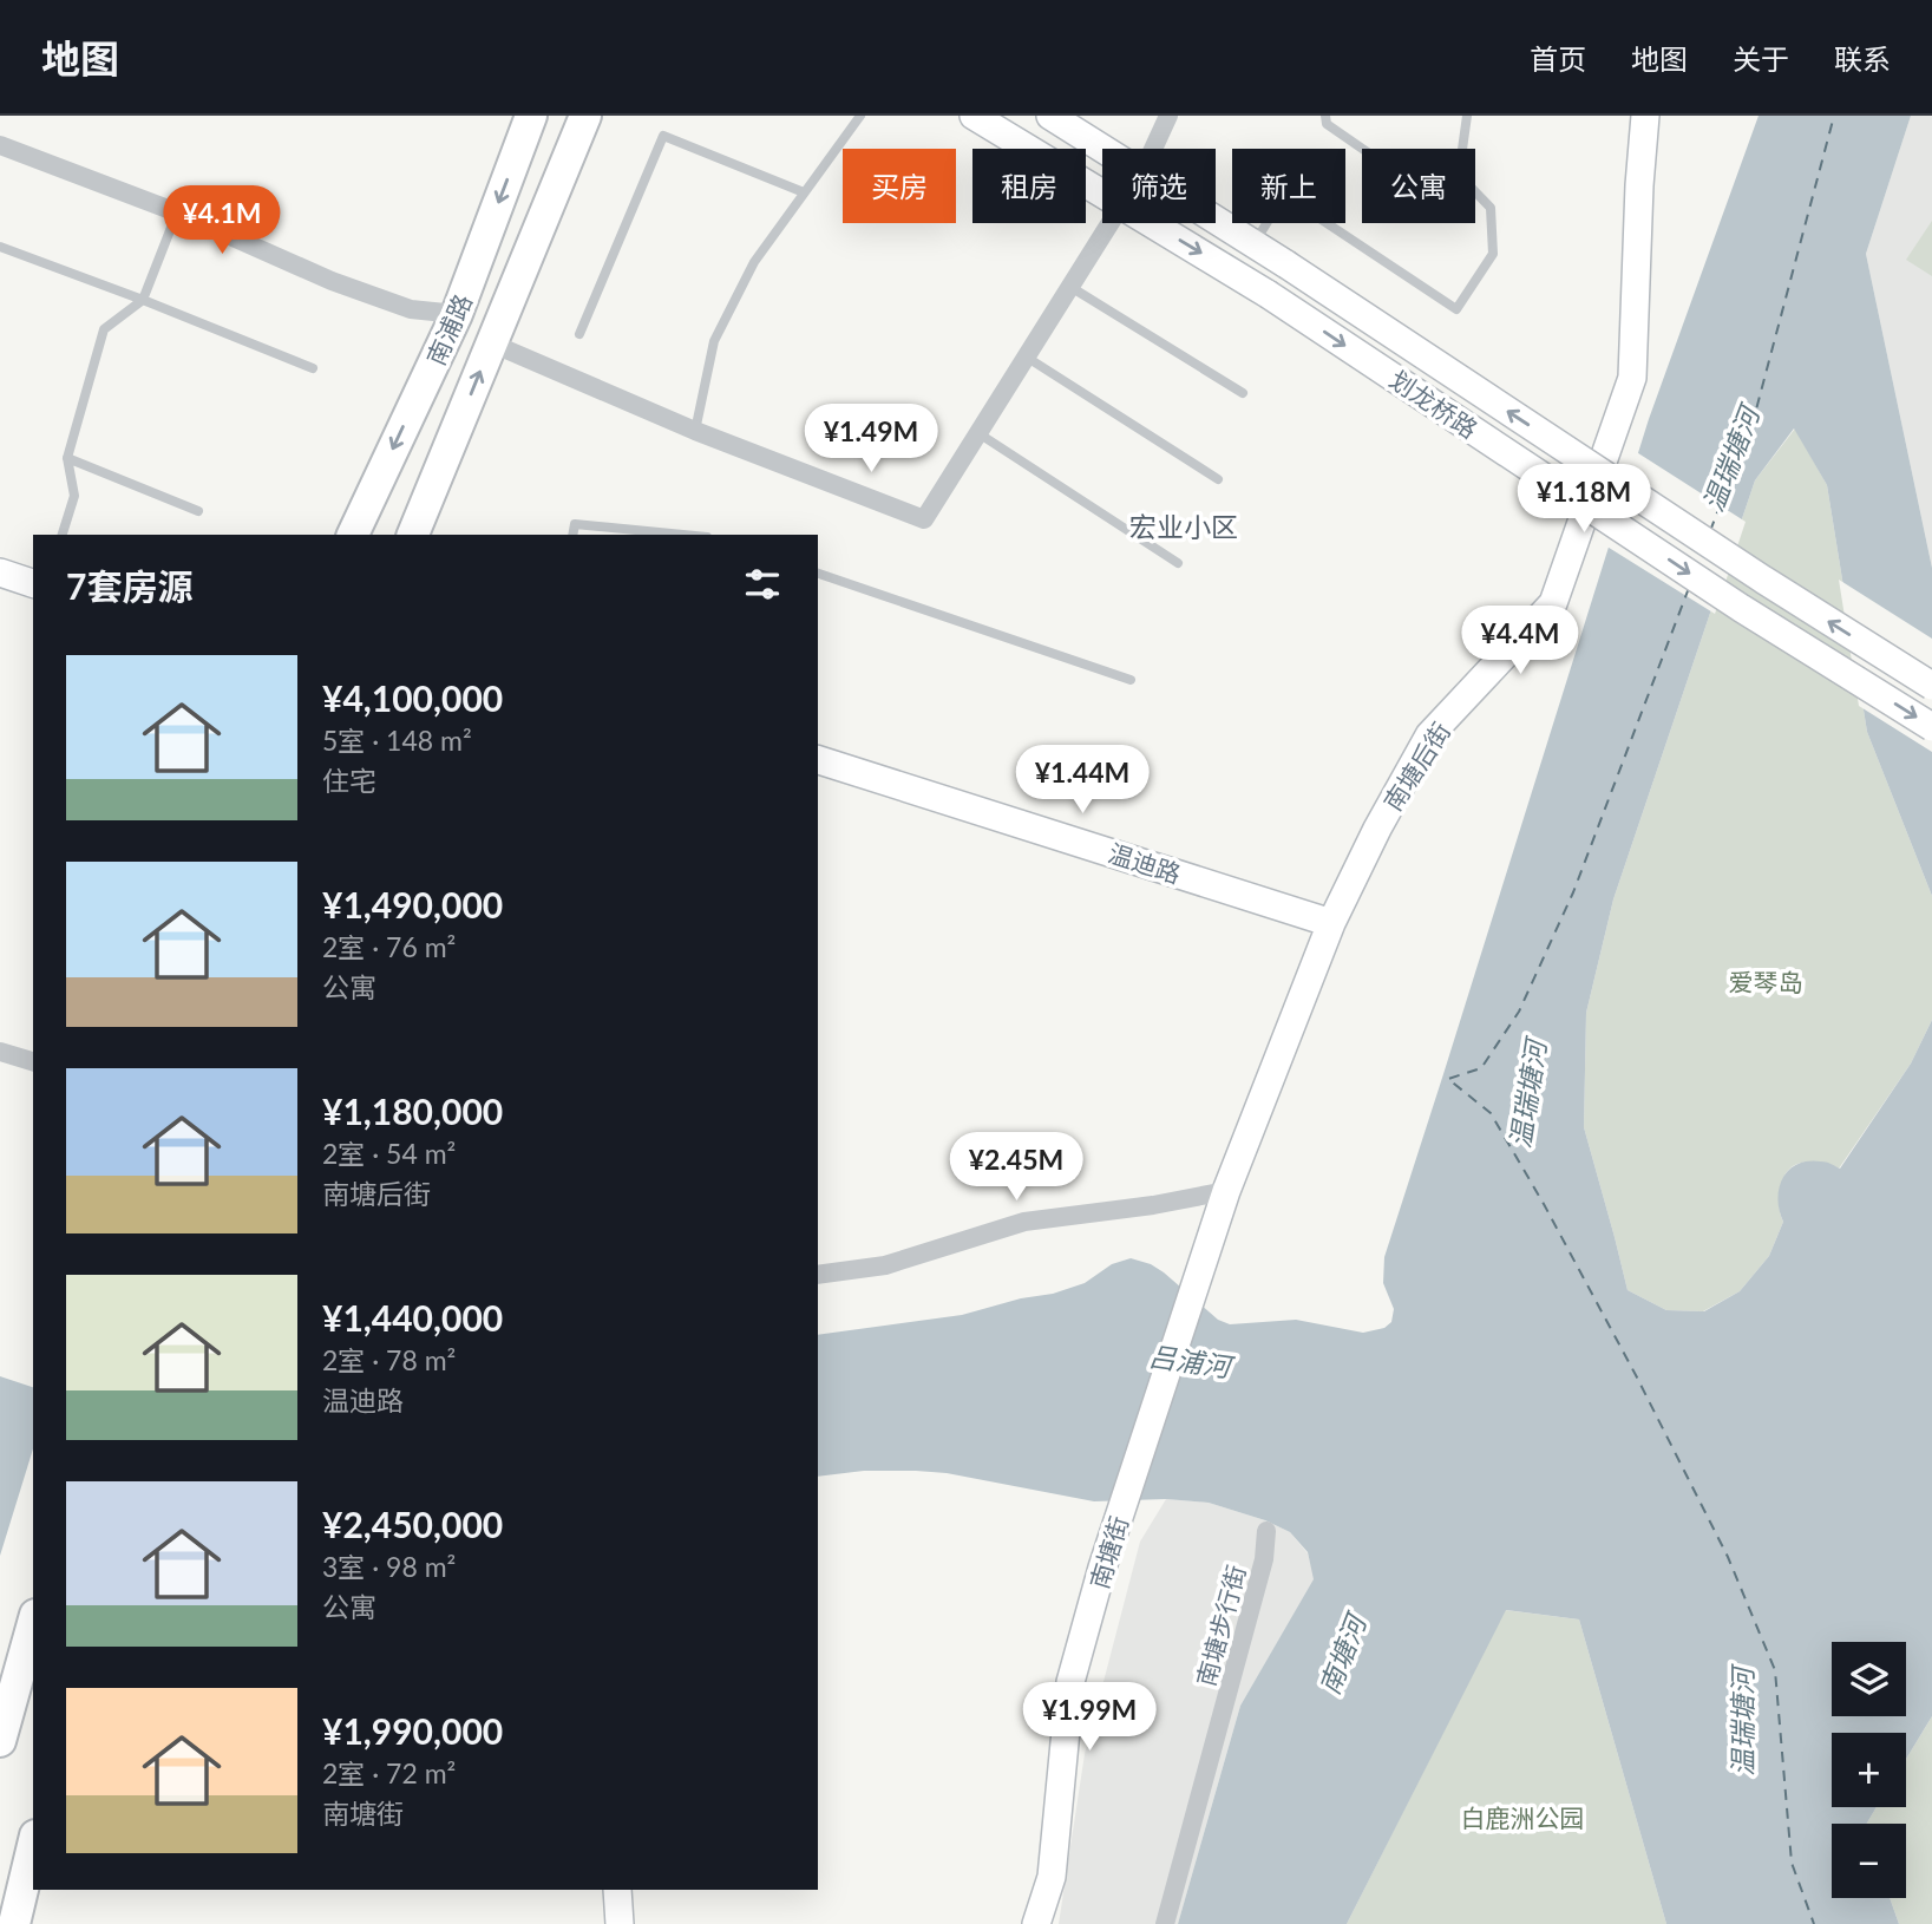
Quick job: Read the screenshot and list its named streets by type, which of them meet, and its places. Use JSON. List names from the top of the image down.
{
  "streets": {
    "main road": ["南浦路"],
    "street": [
      "划龙桥路",
      "南塘后街",
      "温迪路",
      "南塘街",
      "南塘步行街"
    ]
  },
  "crossings": [
    ["南塘后街", "温迪路"],
    ["南塘后街", "南塘街"]
  ],
  "districts": ["宏业小区"],
  "water": ["温瑞塘河", "吕浦河", "南塘河"],
  "parks": ["爱琴岛", "白鹿洲公园"],
  "page": {
    "header": "地图",
    "nav": [
      "首页",
      "地图",
      "关于",
      "联系"
    ],
    "chip": [
      "买房",
      "租房",
      "筛选",
      "新上",
      "公寓"
    ],
    "price": [
      "¥4.1M",
      "¥1.49M",
      "¥1.18M",
      "¥4.4M",
      "¥1.44M",
      "¥2.45M",
      "¥1.99M"
    ],
    "heading": "7套房源",
    "list": [
      {
        "name": "¥4,100,000",
        "note": "5室 · 148 m² · 住宅"
      },
      {
        "name": "¥1,490,000",
        "note": "2室 · 76 m² · 公寓"
      },
      {
        "name": "¥1,180,000",
        "note": "2室 · 54 m² · 南塘后街"
      },
      {
        "name": "¥1,440,000",
        "note": "2室 · 78 m² · 温迪路"
      },
      {
        "name": "¥2,450,000",
        "note": "3室 · 98 m² · 公寓"
      },
      {
        "name": "¥1,990,000",
        "note": "2室 · 72 m² · 南塘街"
      }
    ],
    "map_buttons": ["+", "−"]
  }
}
